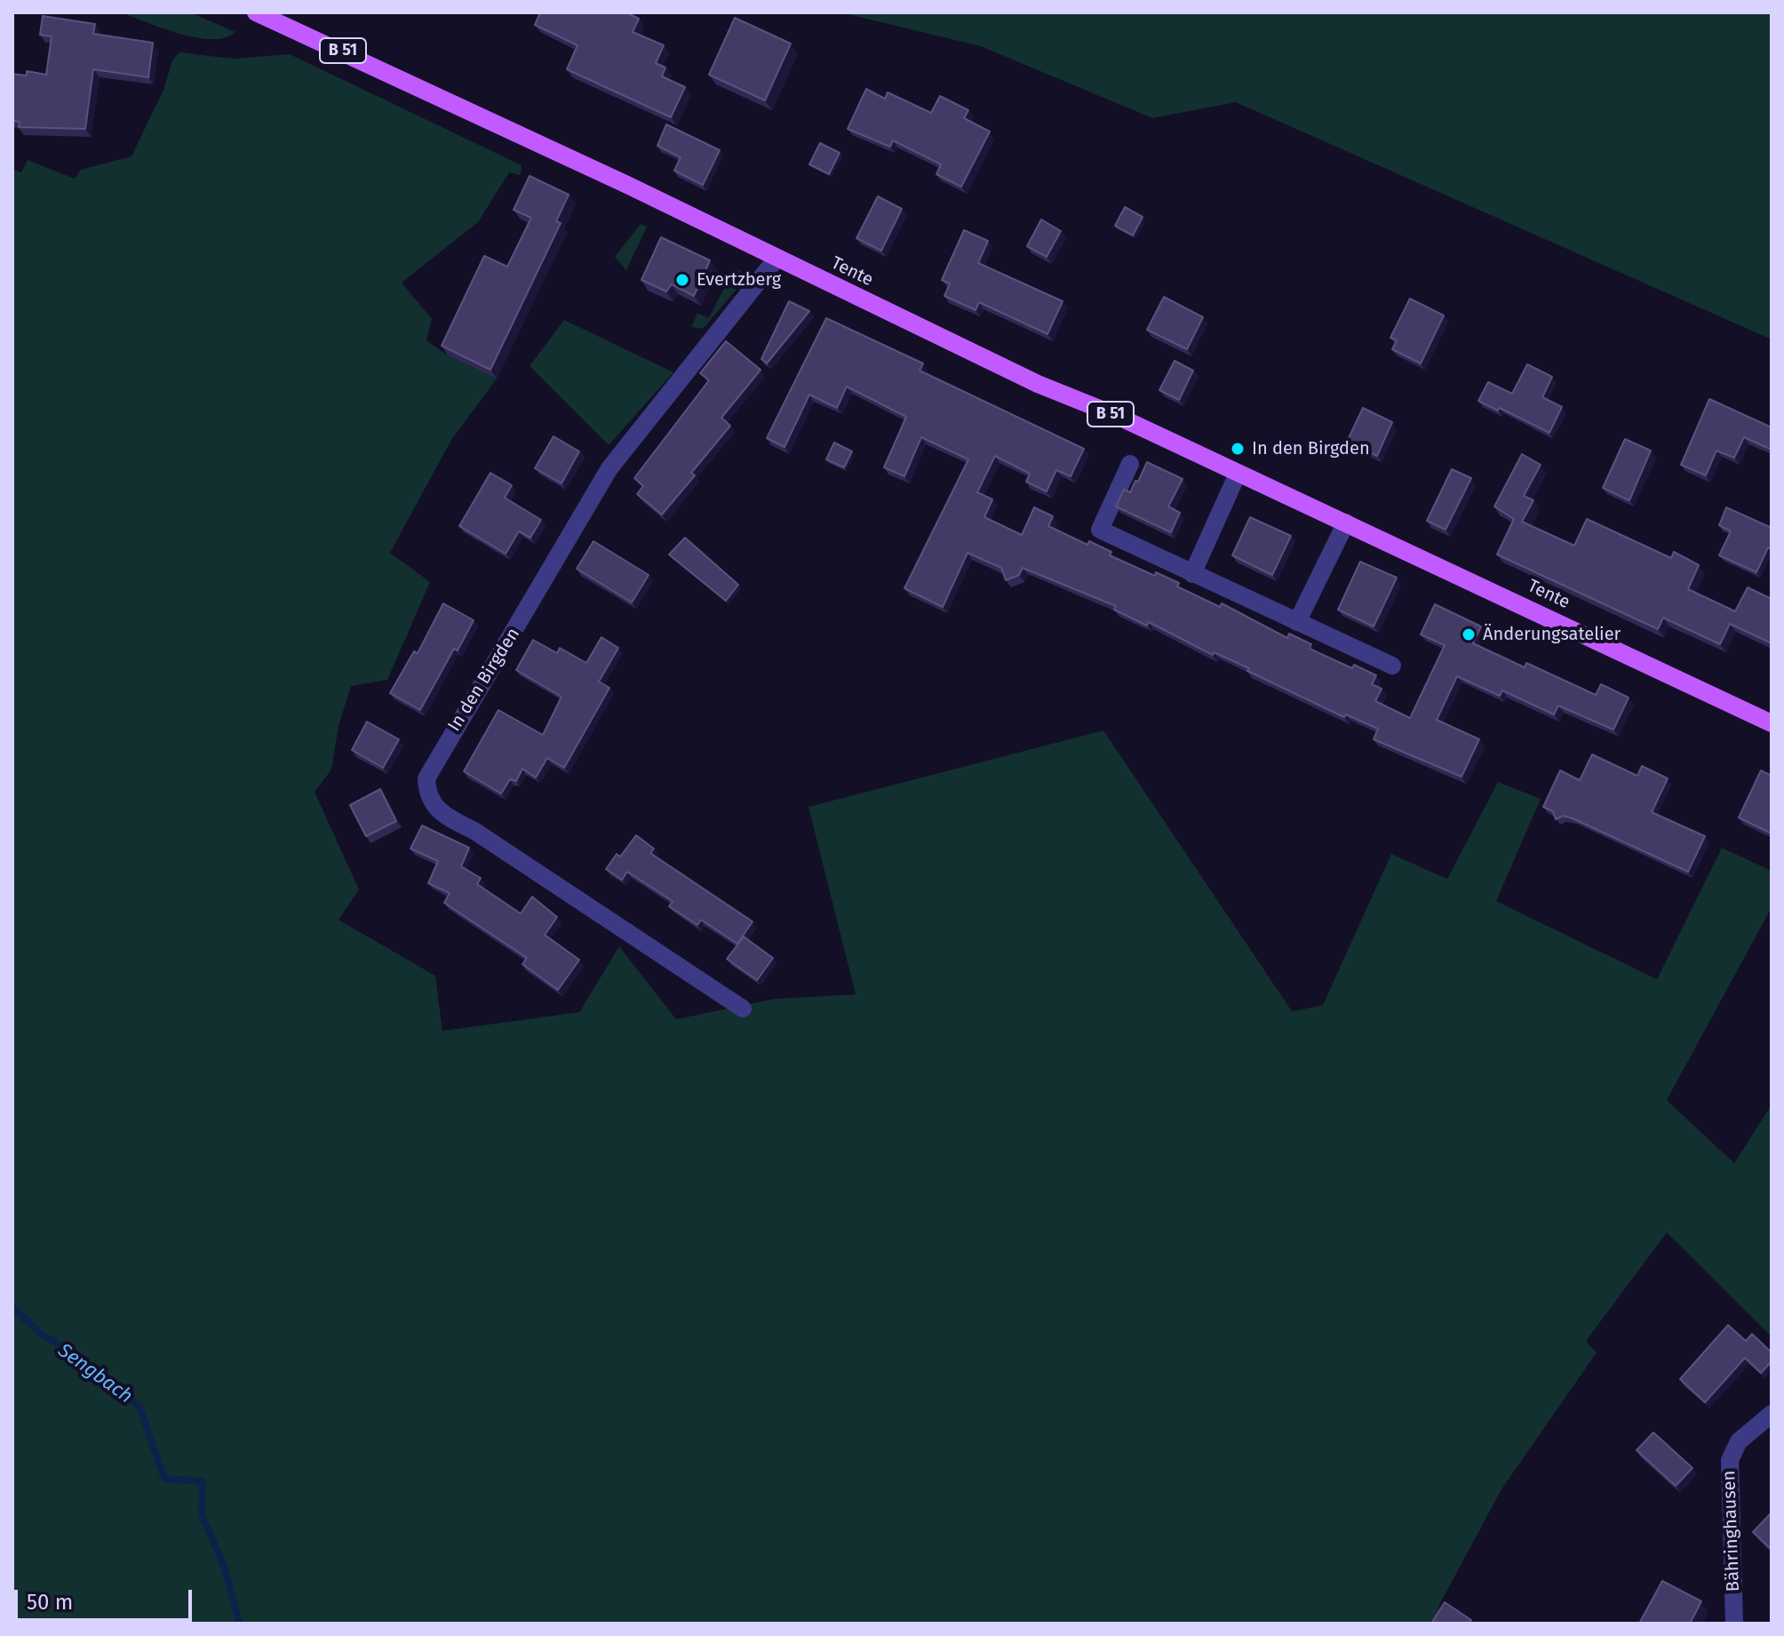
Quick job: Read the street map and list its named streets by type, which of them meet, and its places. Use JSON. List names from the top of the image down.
{
  "streets": {
    "main road": ["B 51", "Tente"],
    "street": ["In den Birgden", "Bähringhausen"]
  },
  "crossings": [
    ["Tente", "In den Birgden"]
  ],
  "water": ["Sengbach"],
  "places": ["Evertzberg", "In den Birgden", "Änderungsatelier"],
  "scale_bar": "50 m"
}
